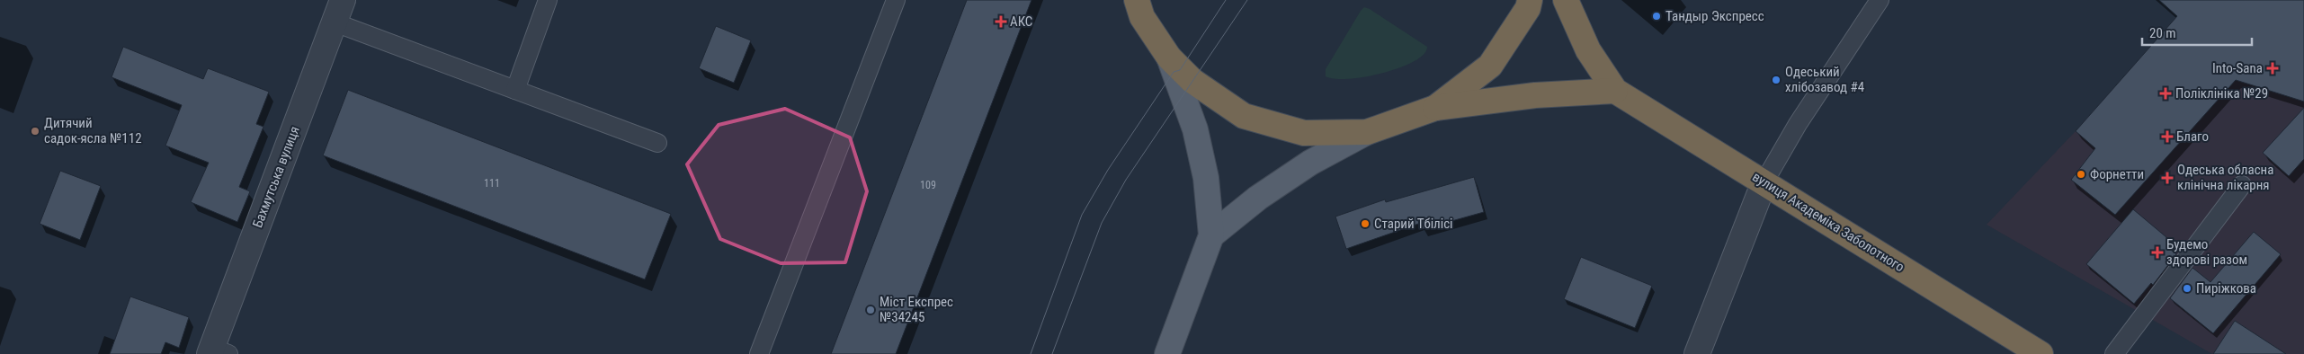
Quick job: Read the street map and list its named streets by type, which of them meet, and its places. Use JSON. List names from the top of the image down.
{
  "streets": {
    "highway": ["вулиця Академіка Заболотного"],
    "street": ["Бахмутська вулиця"]
  },
  "places": {
    "other": [
      "Тандыр Экспресс",
      "Одеський хлібозавод #4",
      "Дитячий садок-ясла №112",
      "Форнетти",
      "Старий Тбілісі",
      "Пиріжкова",
      "Міст Експрес №34245"
    ],
    "health": [
      "АКС",
      "Into-Sana",
      "Поліклініка №29",
      "Благо",
      "Одеська обласна клінічна лікарня",
      "Будемо здорові разом"
    ]
  },
  "house_numbers": ["111", "109"],
  "scale_bar": "20 m"
}
